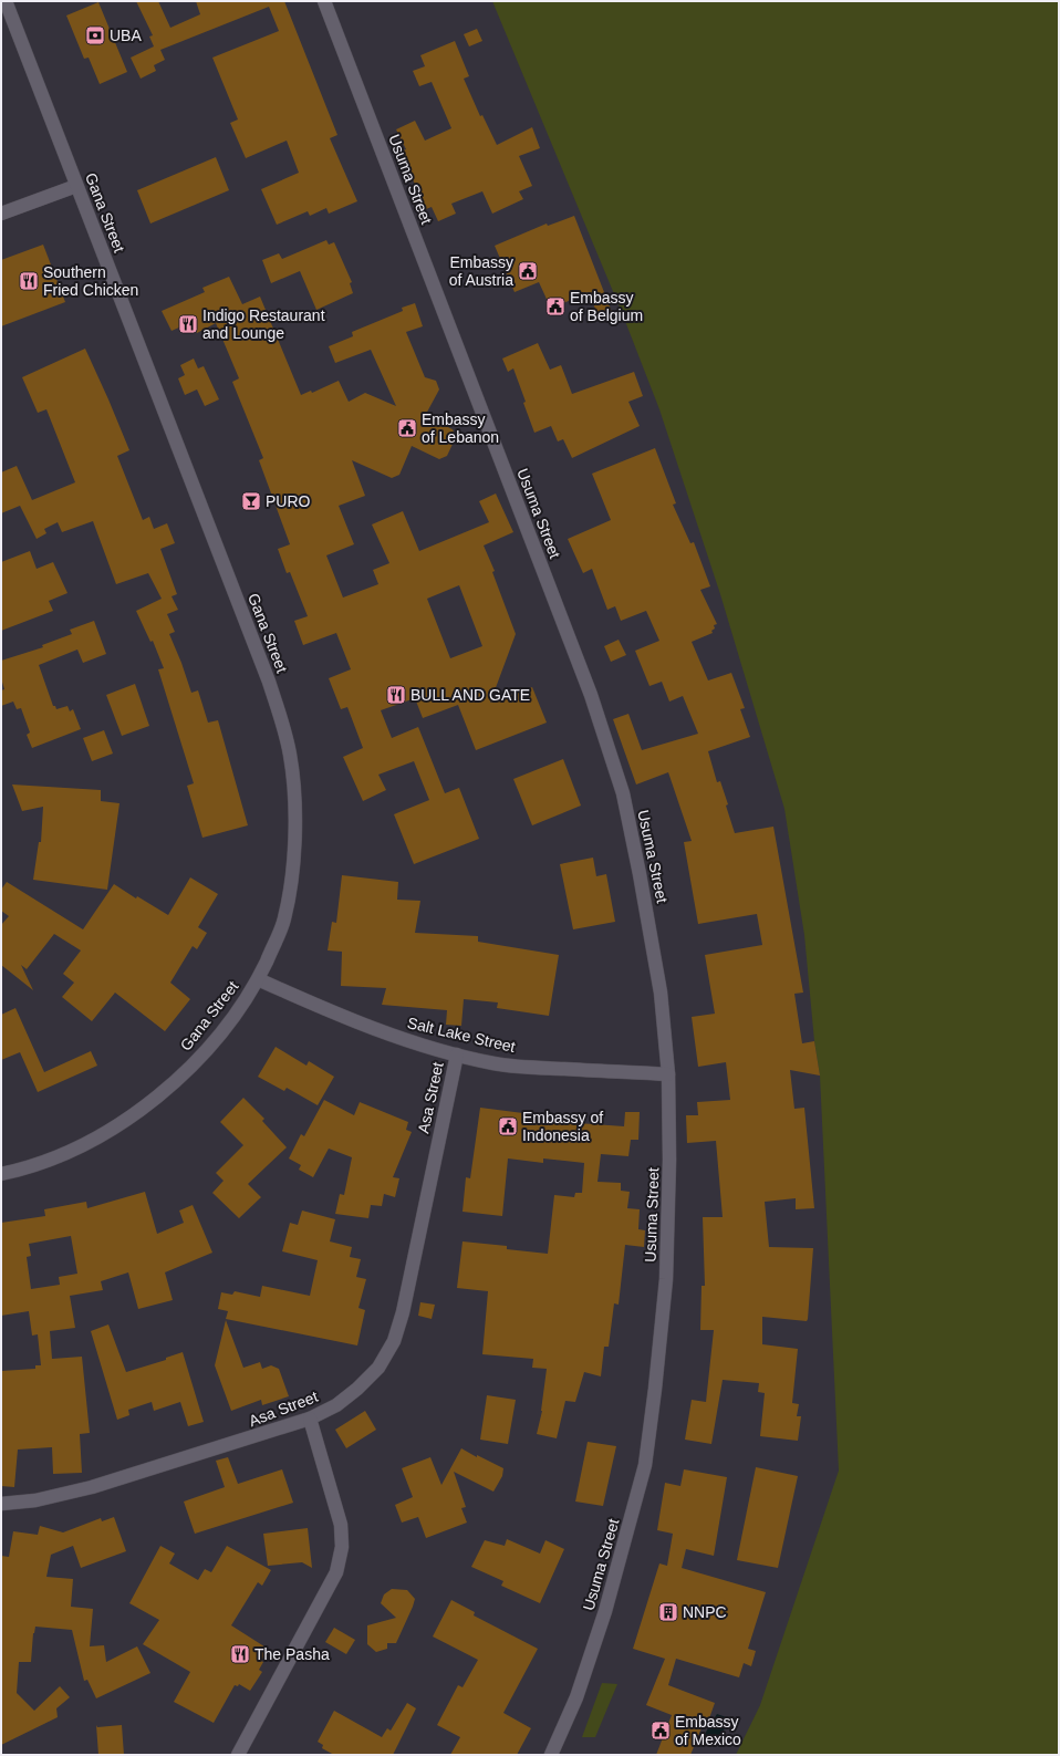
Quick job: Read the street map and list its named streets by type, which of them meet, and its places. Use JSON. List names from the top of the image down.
{
  "streets": {
    "street": [
      "Usuma Street",
      "Gana Street",
      "Salt Lake Street",
      "Asa Street"
    ]
  },
  "crossings": [
    ["Usuma Street", "Salt Lake Street"],
    ["Gana Street", "Salt Lake Street"],
    ["Salt Lake Street", "Asa Street"]
  ],
  "places": {
    "bank": ["UBA"],
    "public building": [
      "Embassy of Austria",
      "Embassy of Belgium",
      "Embassy of Lebanon",
      "Embassy of Indonesia",
      "Embassy of Mexico"
    ],
    "restaurant": [
      "Southern Fried Chicken",
      "Indigo Restaurant and Lounge",
      "BULL AND GATE",
      "The Pasha"
    ],
    "bar": ["PURO"],
    "building": ["NNPC"]
  }
}
